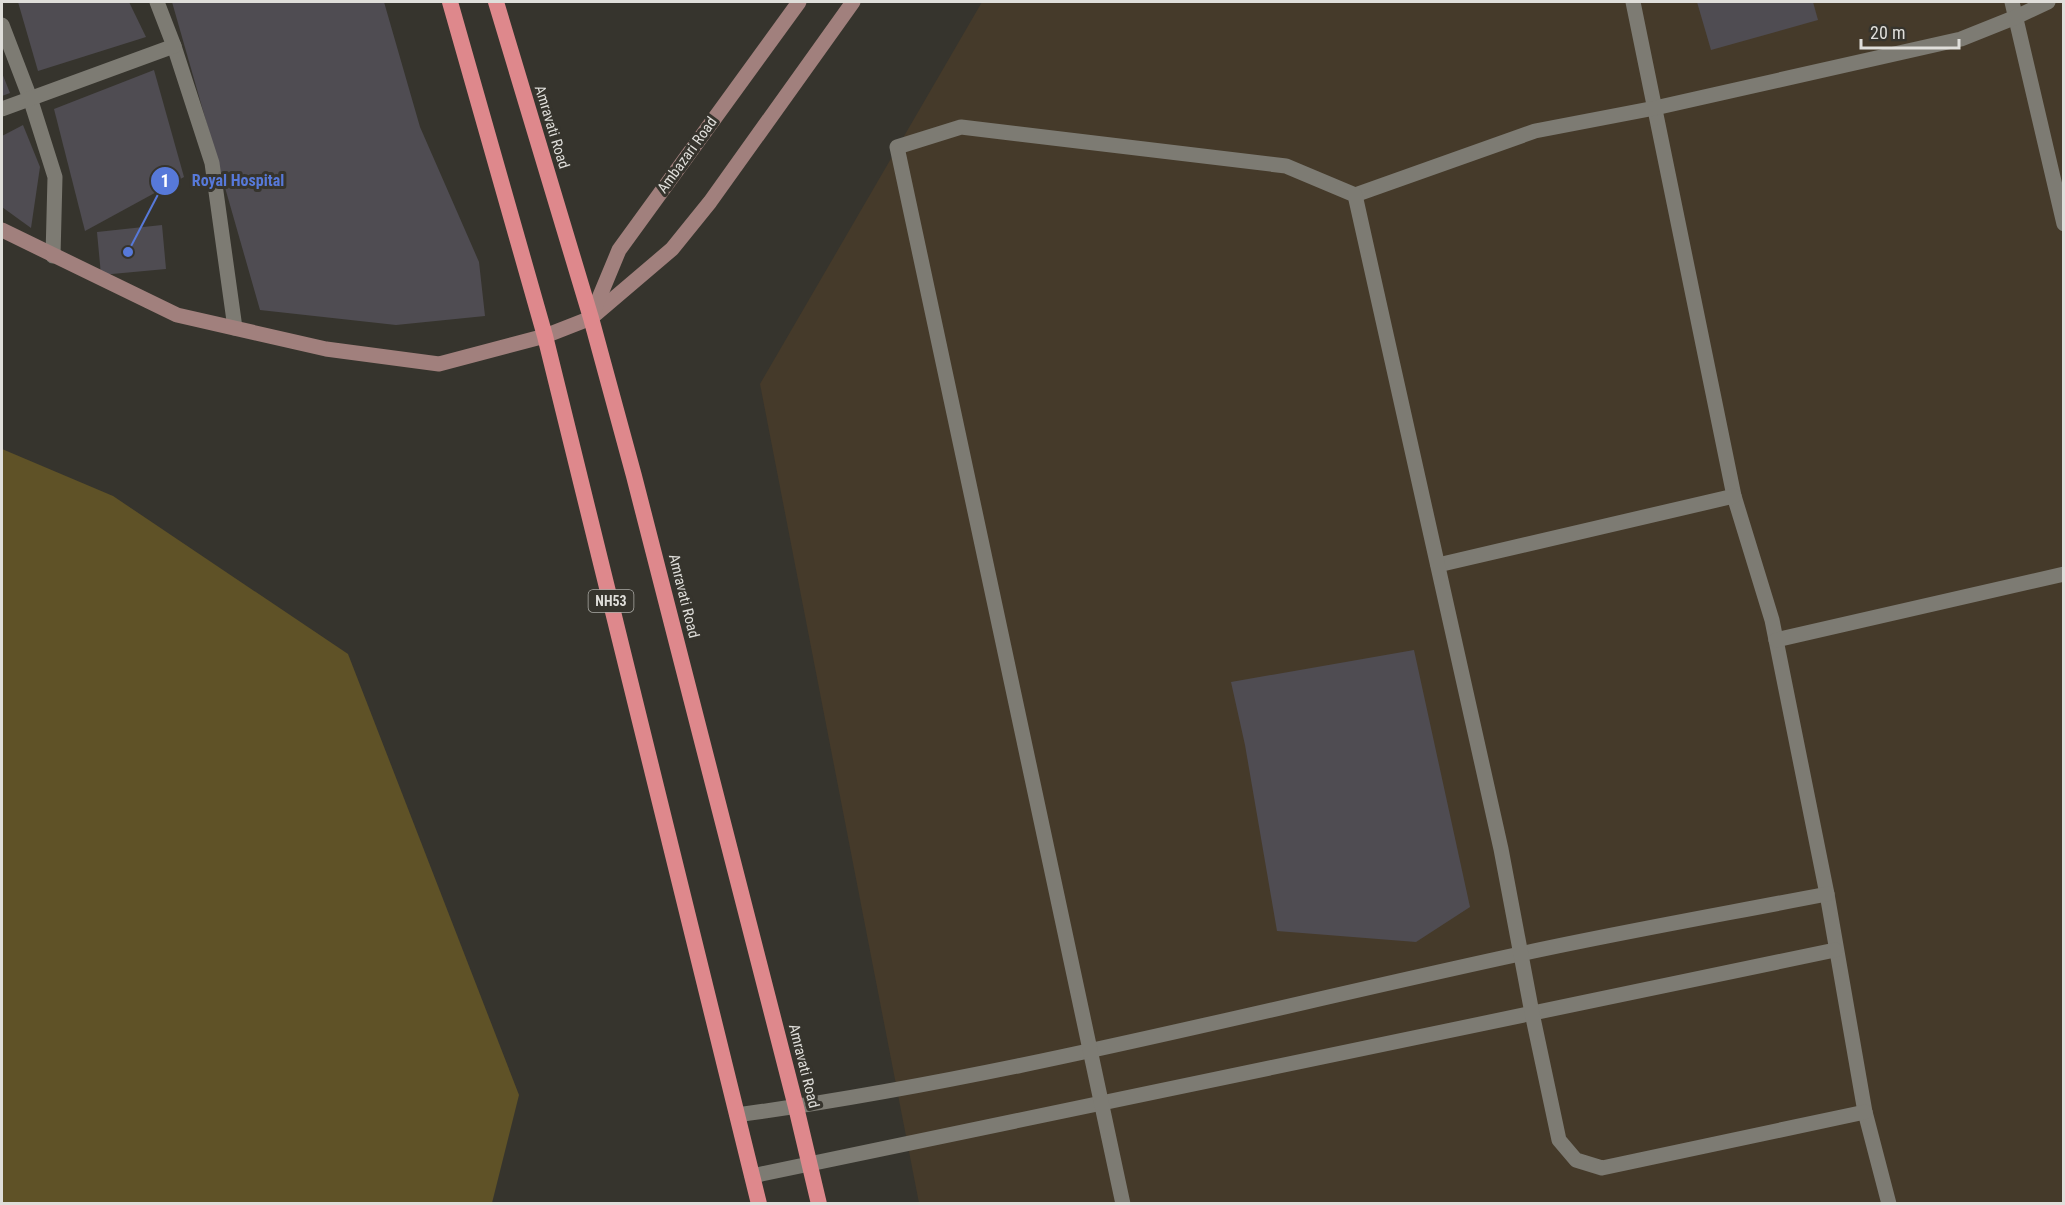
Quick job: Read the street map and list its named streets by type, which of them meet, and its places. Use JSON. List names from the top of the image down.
{
  "streets": {
    "highway": ["Amravati Road", "NH53"],
    "main road": ["Ambazari Road"]
  },
  "crossings": [
    ["Amravati Road", "Ambazari Road"]
  ],
  "places": ["Royal Hospital"],
  "scale_bar": "20 m"
}
